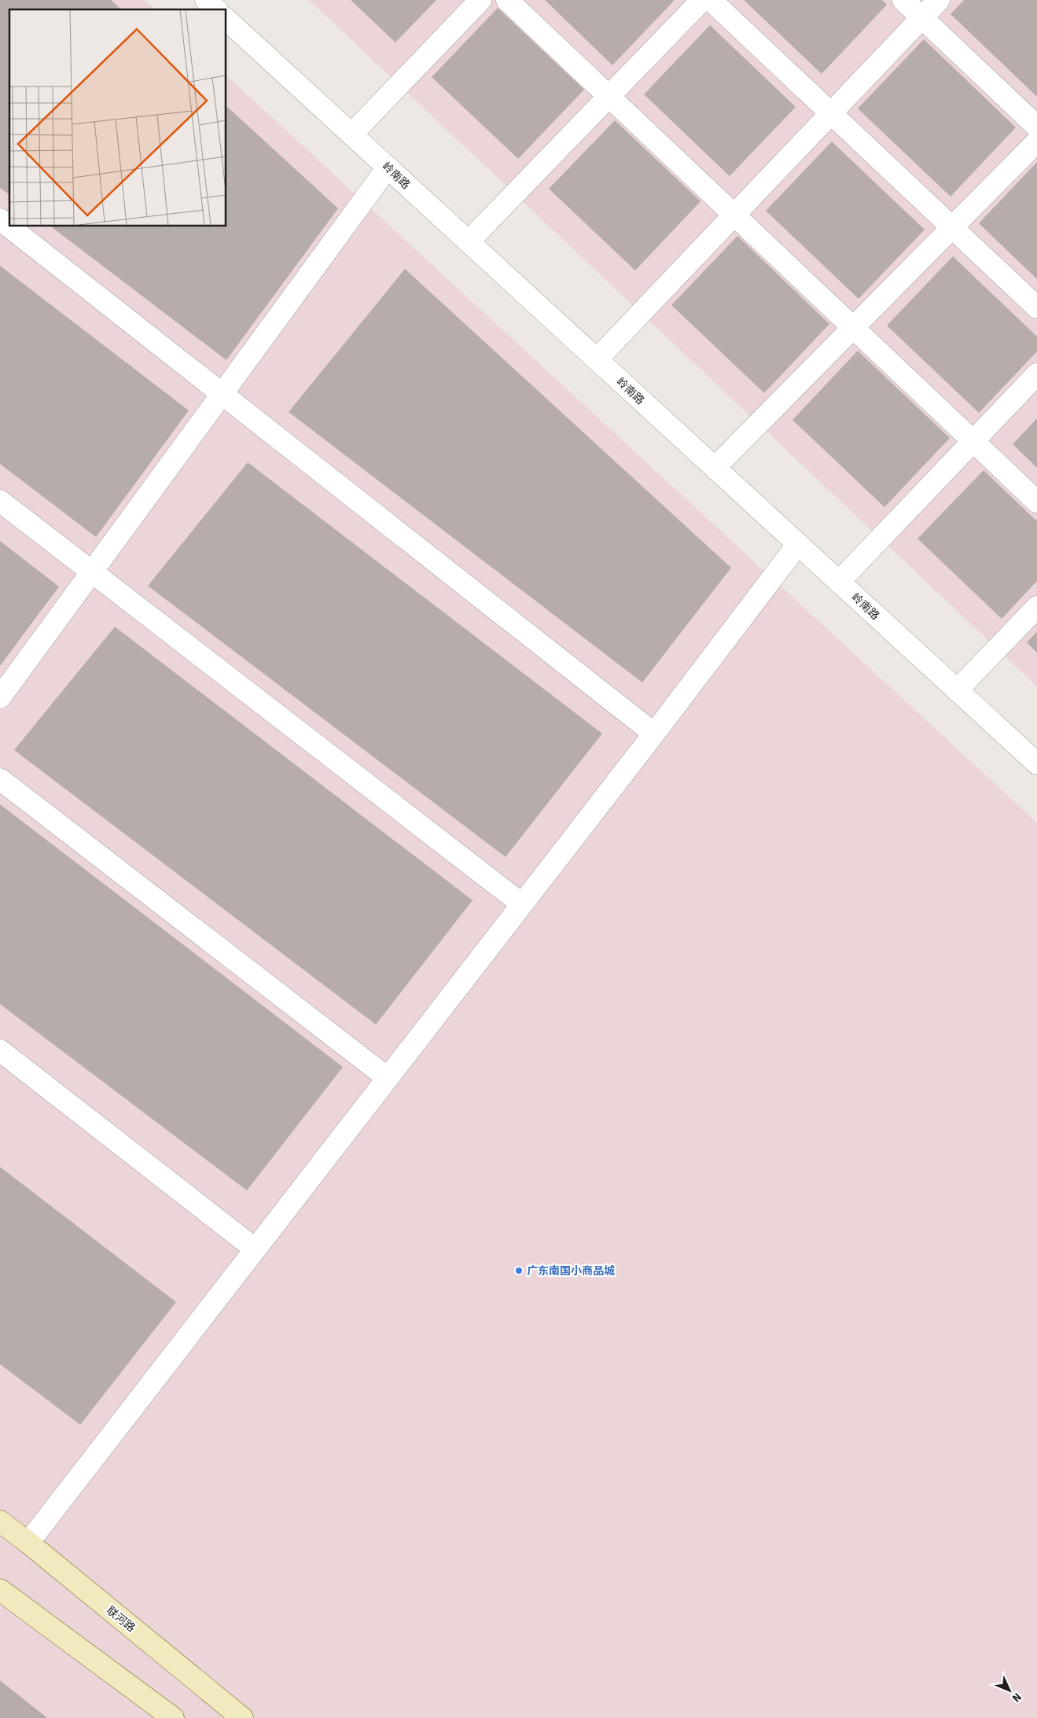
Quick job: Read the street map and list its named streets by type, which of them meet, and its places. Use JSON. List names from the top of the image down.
{
  "streets": {
    "main road": ["联河路"],
    "street": ["岭南路"]
  },
  "places": ["广东南国小商品城"],
  "north": "bottom right"
}
